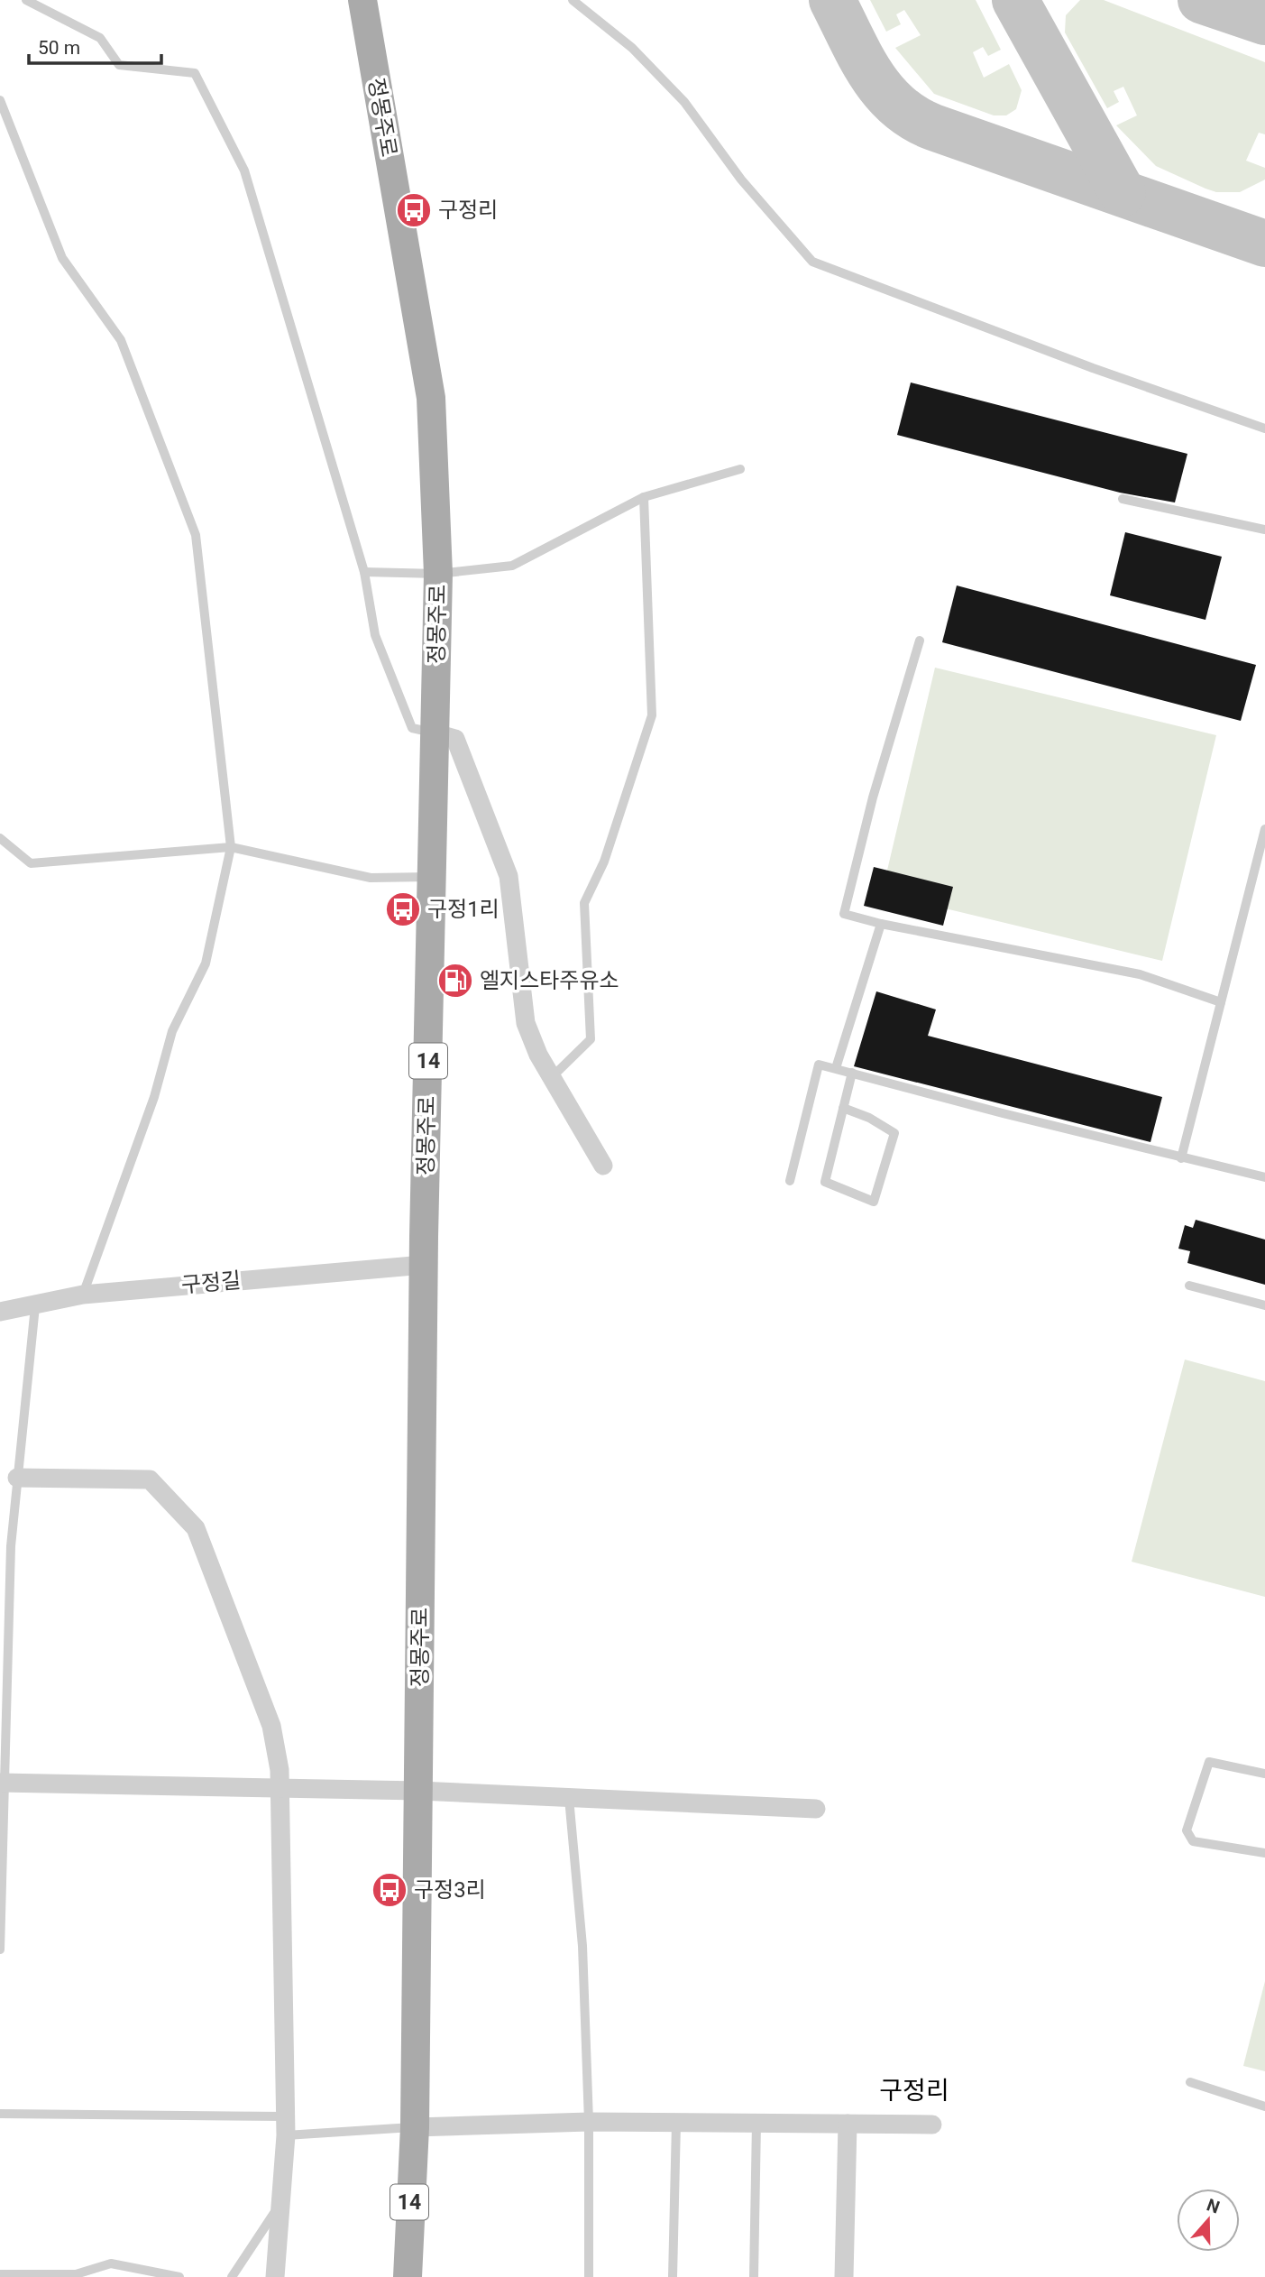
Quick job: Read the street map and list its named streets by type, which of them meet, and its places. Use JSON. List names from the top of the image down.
{
  "streets": {
    "main road": ["정몽주로", "14"],
    "street": ["구정길"]
  },
  "crossings": [
    ["정몽주로", "구정길"]
  ],
  "districts": ["구정리"],
  "places": {
    "bus stop": ["구정리", "구정1리", "구정3리"],
    "fuel station": ["엘지스타주유소"]
  },
  "scale_bar": "50 m",
  "north": "top"
}
